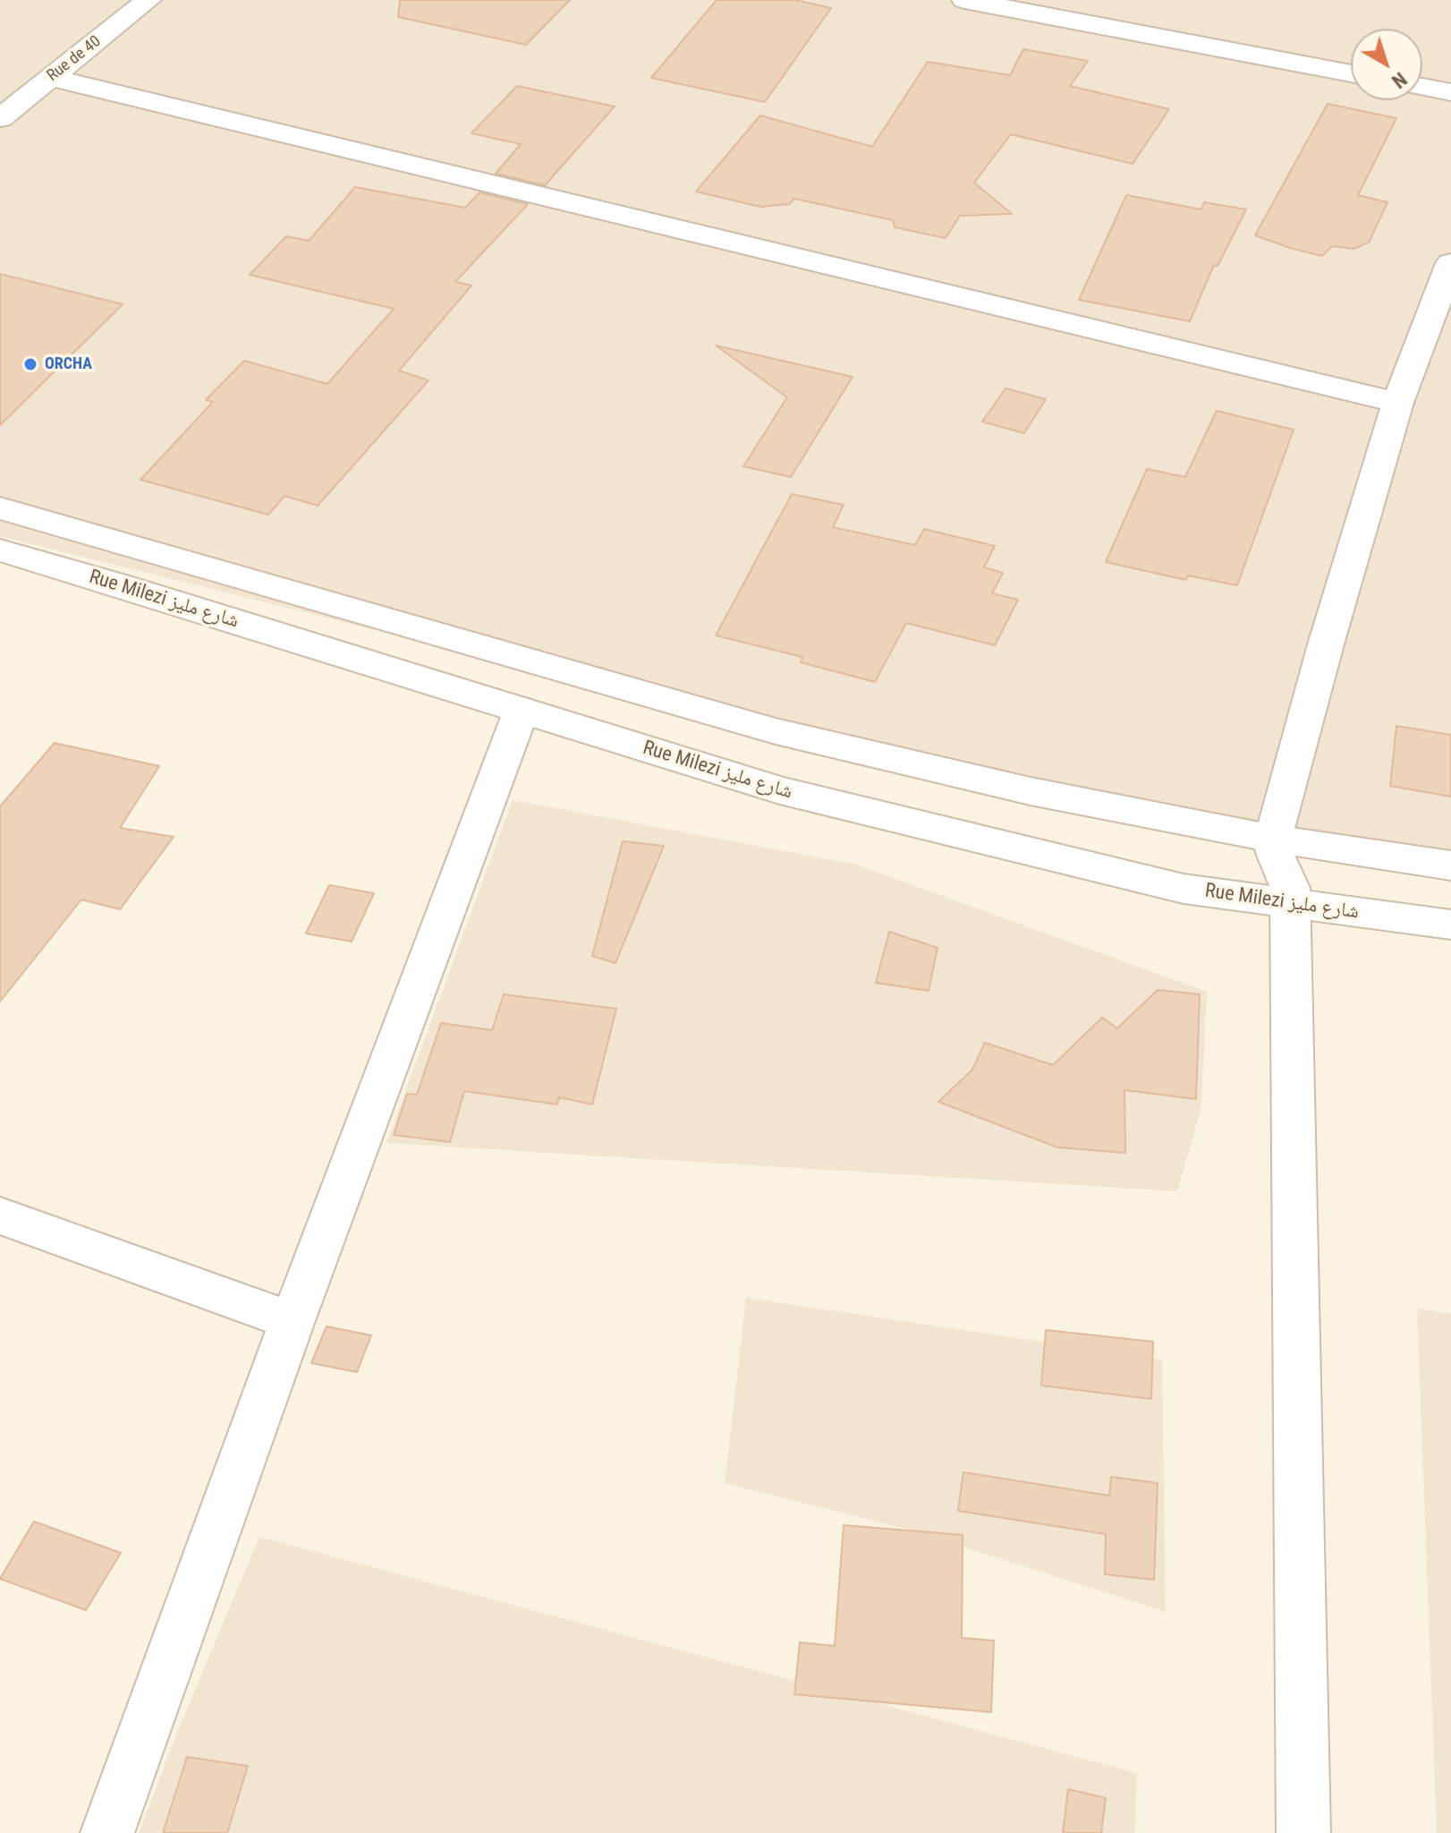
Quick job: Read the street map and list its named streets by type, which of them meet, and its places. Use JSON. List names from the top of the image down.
{
  "streets": {
    "street": ["Rue de 40", "Rue Milezi شارع مليز"]
  },
  "places": ["ORCHA"],
  "north": "bottom right"
}
